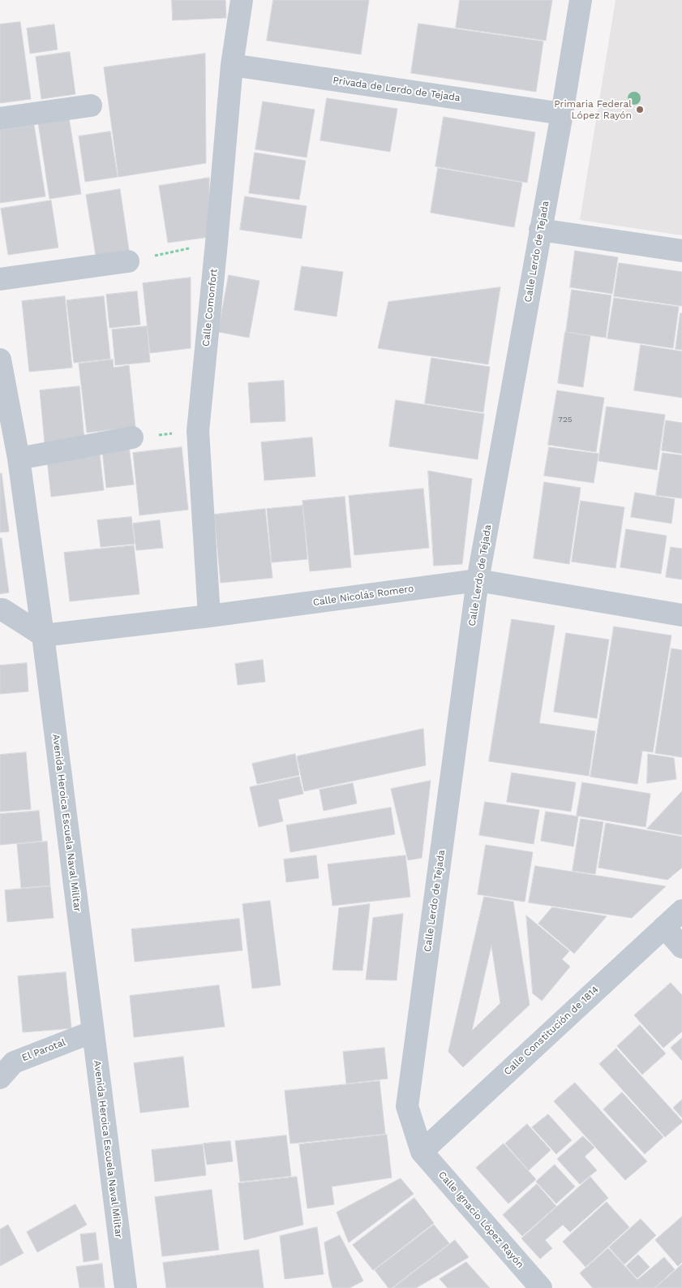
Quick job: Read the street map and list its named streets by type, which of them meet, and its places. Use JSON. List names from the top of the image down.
{
  "streets": {
    "street": [
      "Privada de Lerdo de Tejada",
      "Calle Lerdo de Tejada",
      "Calle Comonfort",
      "Calle Nicolás Romero",
      "Avenida Heroica Escuela Naval Militar",
      "Calle Constitución de 1814",
      "El Parotal",
      "Calle Ignacio López Rayón"
    ]
  },
  "crossings": [
    ["Privada de Lerdo de Tejada", "Calle Lerdo de Tejada"],
    ["Privada de Lerdo de Tejada", "Calle Comonfort"],
    ["Calle Lerdo de Tejada", "Calle Nicolás Romero"],
    ["Calle Lerdo de Tejada", "Calle Constitución de 1814"],
    ["Calle Lerdo de Tejada", "Calle Ignacio López Rayón"],
    ["Calle Comonfort", "Calle Nicolás Romero"],
    ["Calle Nicolás Romero", "Avenida Heroica Escuela Naval Militar"],
    ["Avenida Heroica Escuela Naval Militar", "El Parotal"],
    ["Calle Constitución de 1814", "Calle Ignacio López Rayón"]
  ],
  "places": ["Primaria Federal López Rayón"],
  "house_numbers": ["725"]
}
